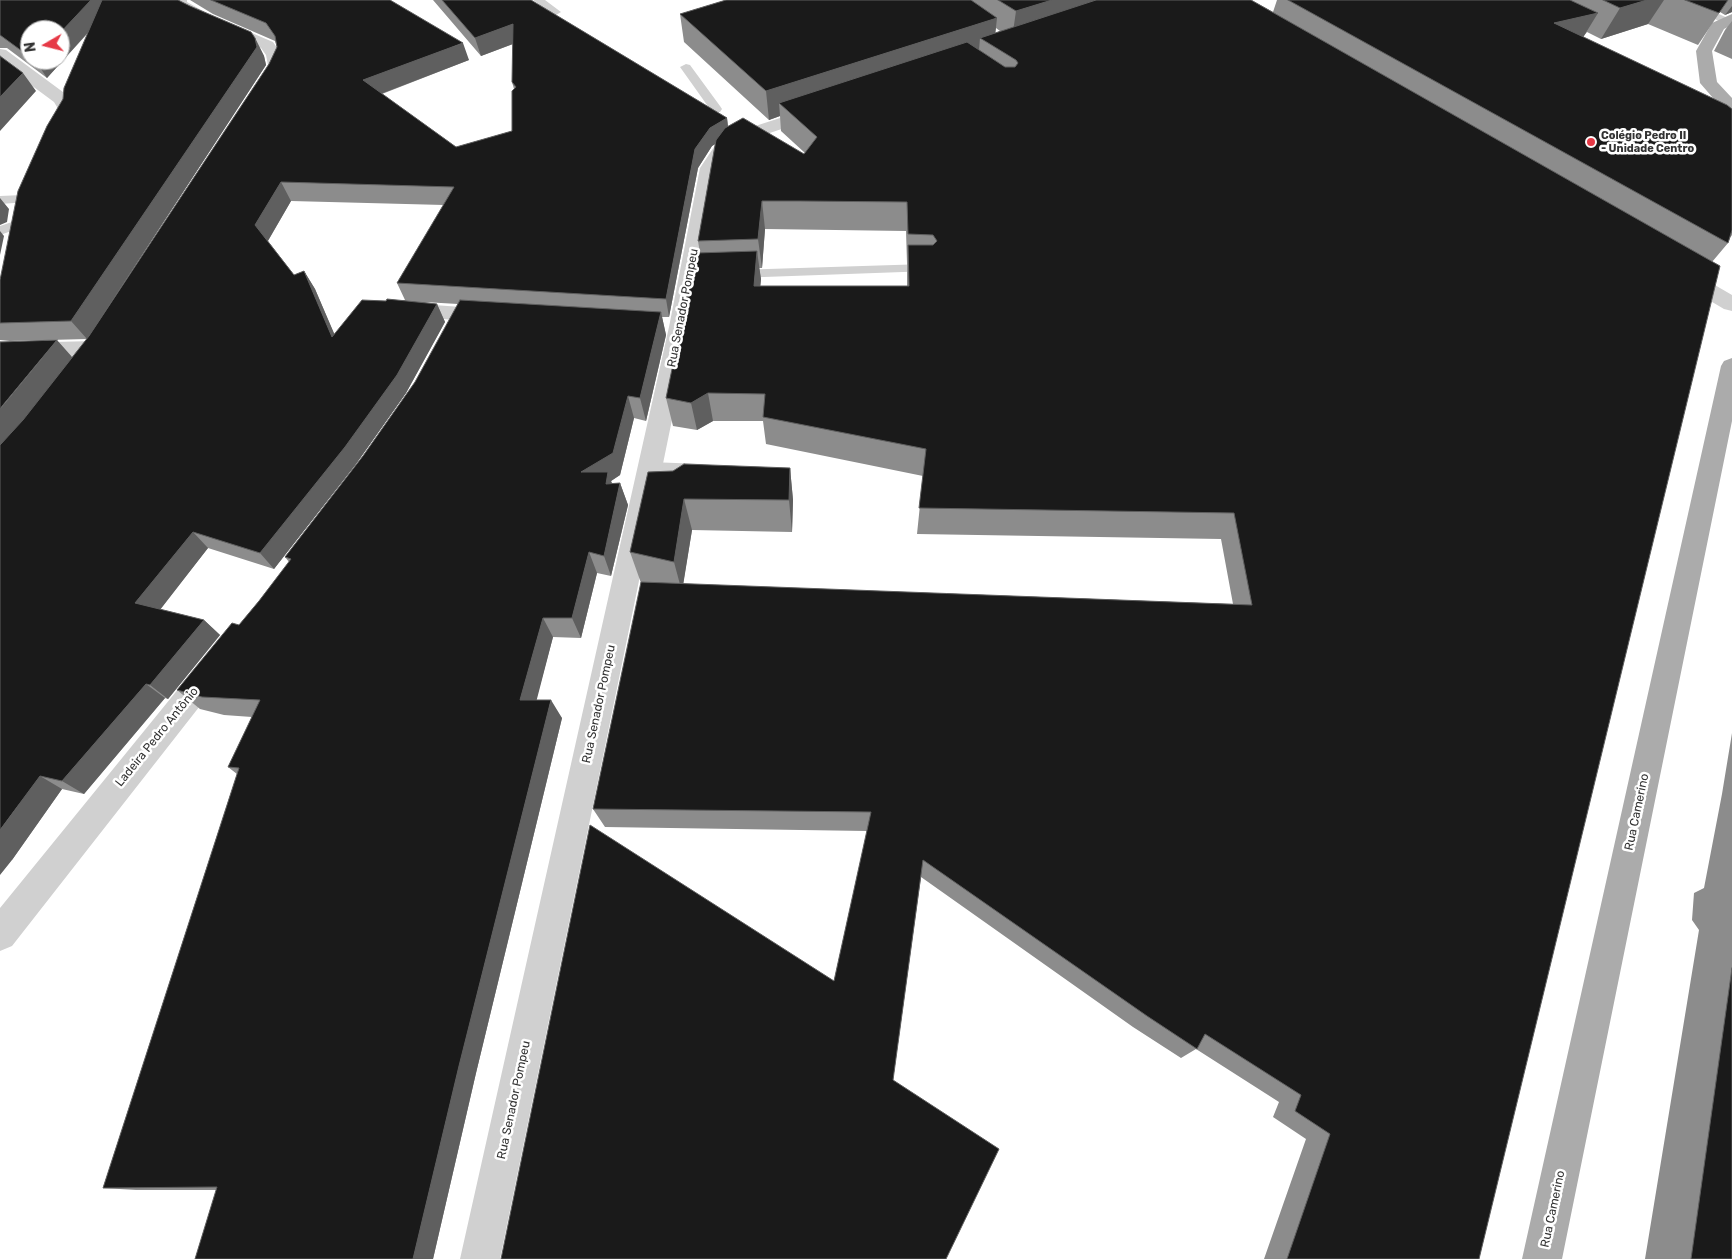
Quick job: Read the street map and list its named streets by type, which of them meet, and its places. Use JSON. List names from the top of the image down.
{
  "streets": {
    "main road": ["Rua Camerino"],
    "street": ["Rua Senador Pompeu", "Ladeira Pedro Antônio"]
  },
  "places": ["Colégio Pedro II - Unidade Centro"],
  "north": "left"
}
